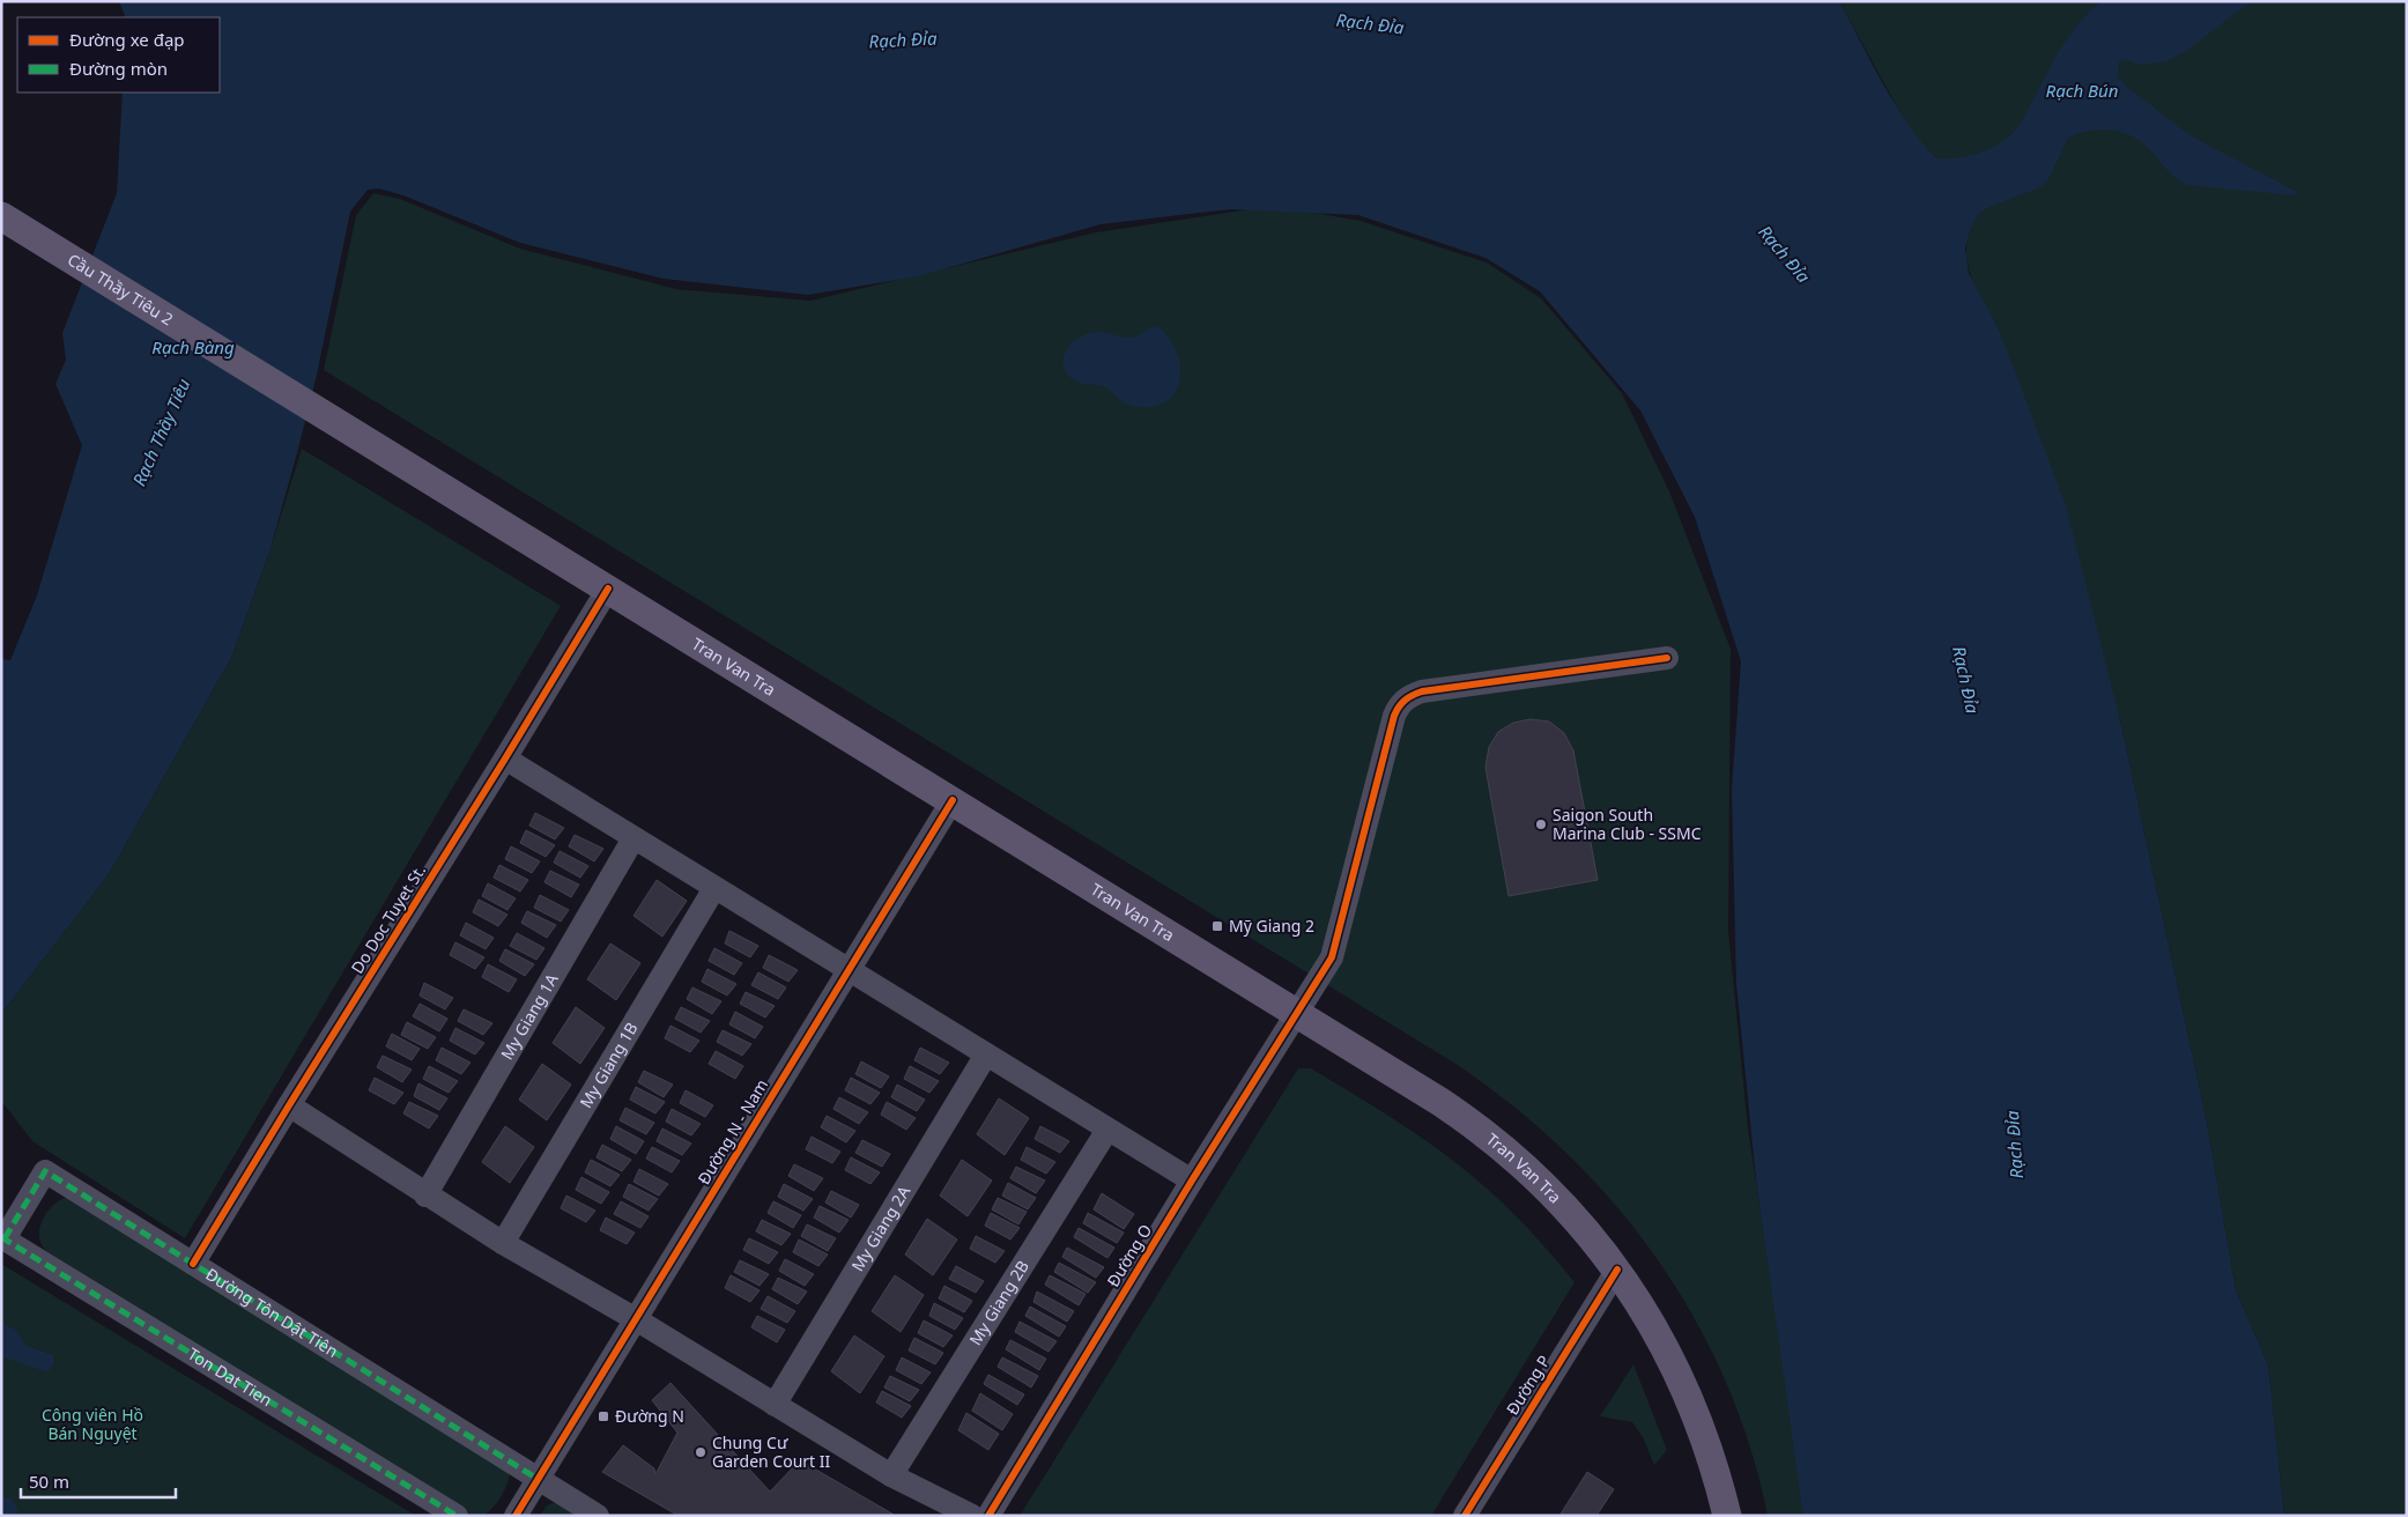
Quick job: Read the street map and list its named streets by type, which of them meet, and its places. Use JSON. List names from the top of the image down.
{
  "streets": {
    "main road": ["Cầu Thầy Tiêu 2", "Tran Van Tra"],
    "street": [
      "Do Doc Tuyet St.",
      "My Giang 1A",
      "My Giang 1B",
      "Đường N - Nam",
      "My Giang 2A",
      "Đường O",
      "My Giang 2B",
      "Đường Tôn Dật Tiên",
      "Ton Dat Tien",
      "Đường P"
    ]
  },
  "crossings": [
    ["Cầu Thầy Tiêu 2", "Tran Van Tra"],
    ["Tran Van Tra", "Do Doc Tuyet St."],
    ["Tran Van Tra", "Đường N - Nam"],
    ["Tran Van Tra", "Đường O"],
    ["Tran Van Tra", "Đường P"],
    ["Do Doc Tuyet St.", "Đường Tôn Dật Tiên"],
    ["Đường N - Nam", "Đường Tôn Dật Tiên"],
    ["Đường Tôn Dật Tiên", "Ton Dat Tien"]
  ],
  "water": [
    "Rạch Đỉa",
    "Rạch Bún",
    "Rạch Bàng",
    "Rạch Thầy Tiêu"
  ],
  "parks": ["Công viên Hồ Bán Nguyệt"],
  "places": {
    "other": ["Saigon South Marina Club - SSMC", "Chung Cư Garden Court II"],
    "transit": ["Mỹ Giang 2", "Đường N"]
  },
  "legend": ["Đường xe đạp", "Đường mòn"],
  "scale_bar": "50 m"
}
